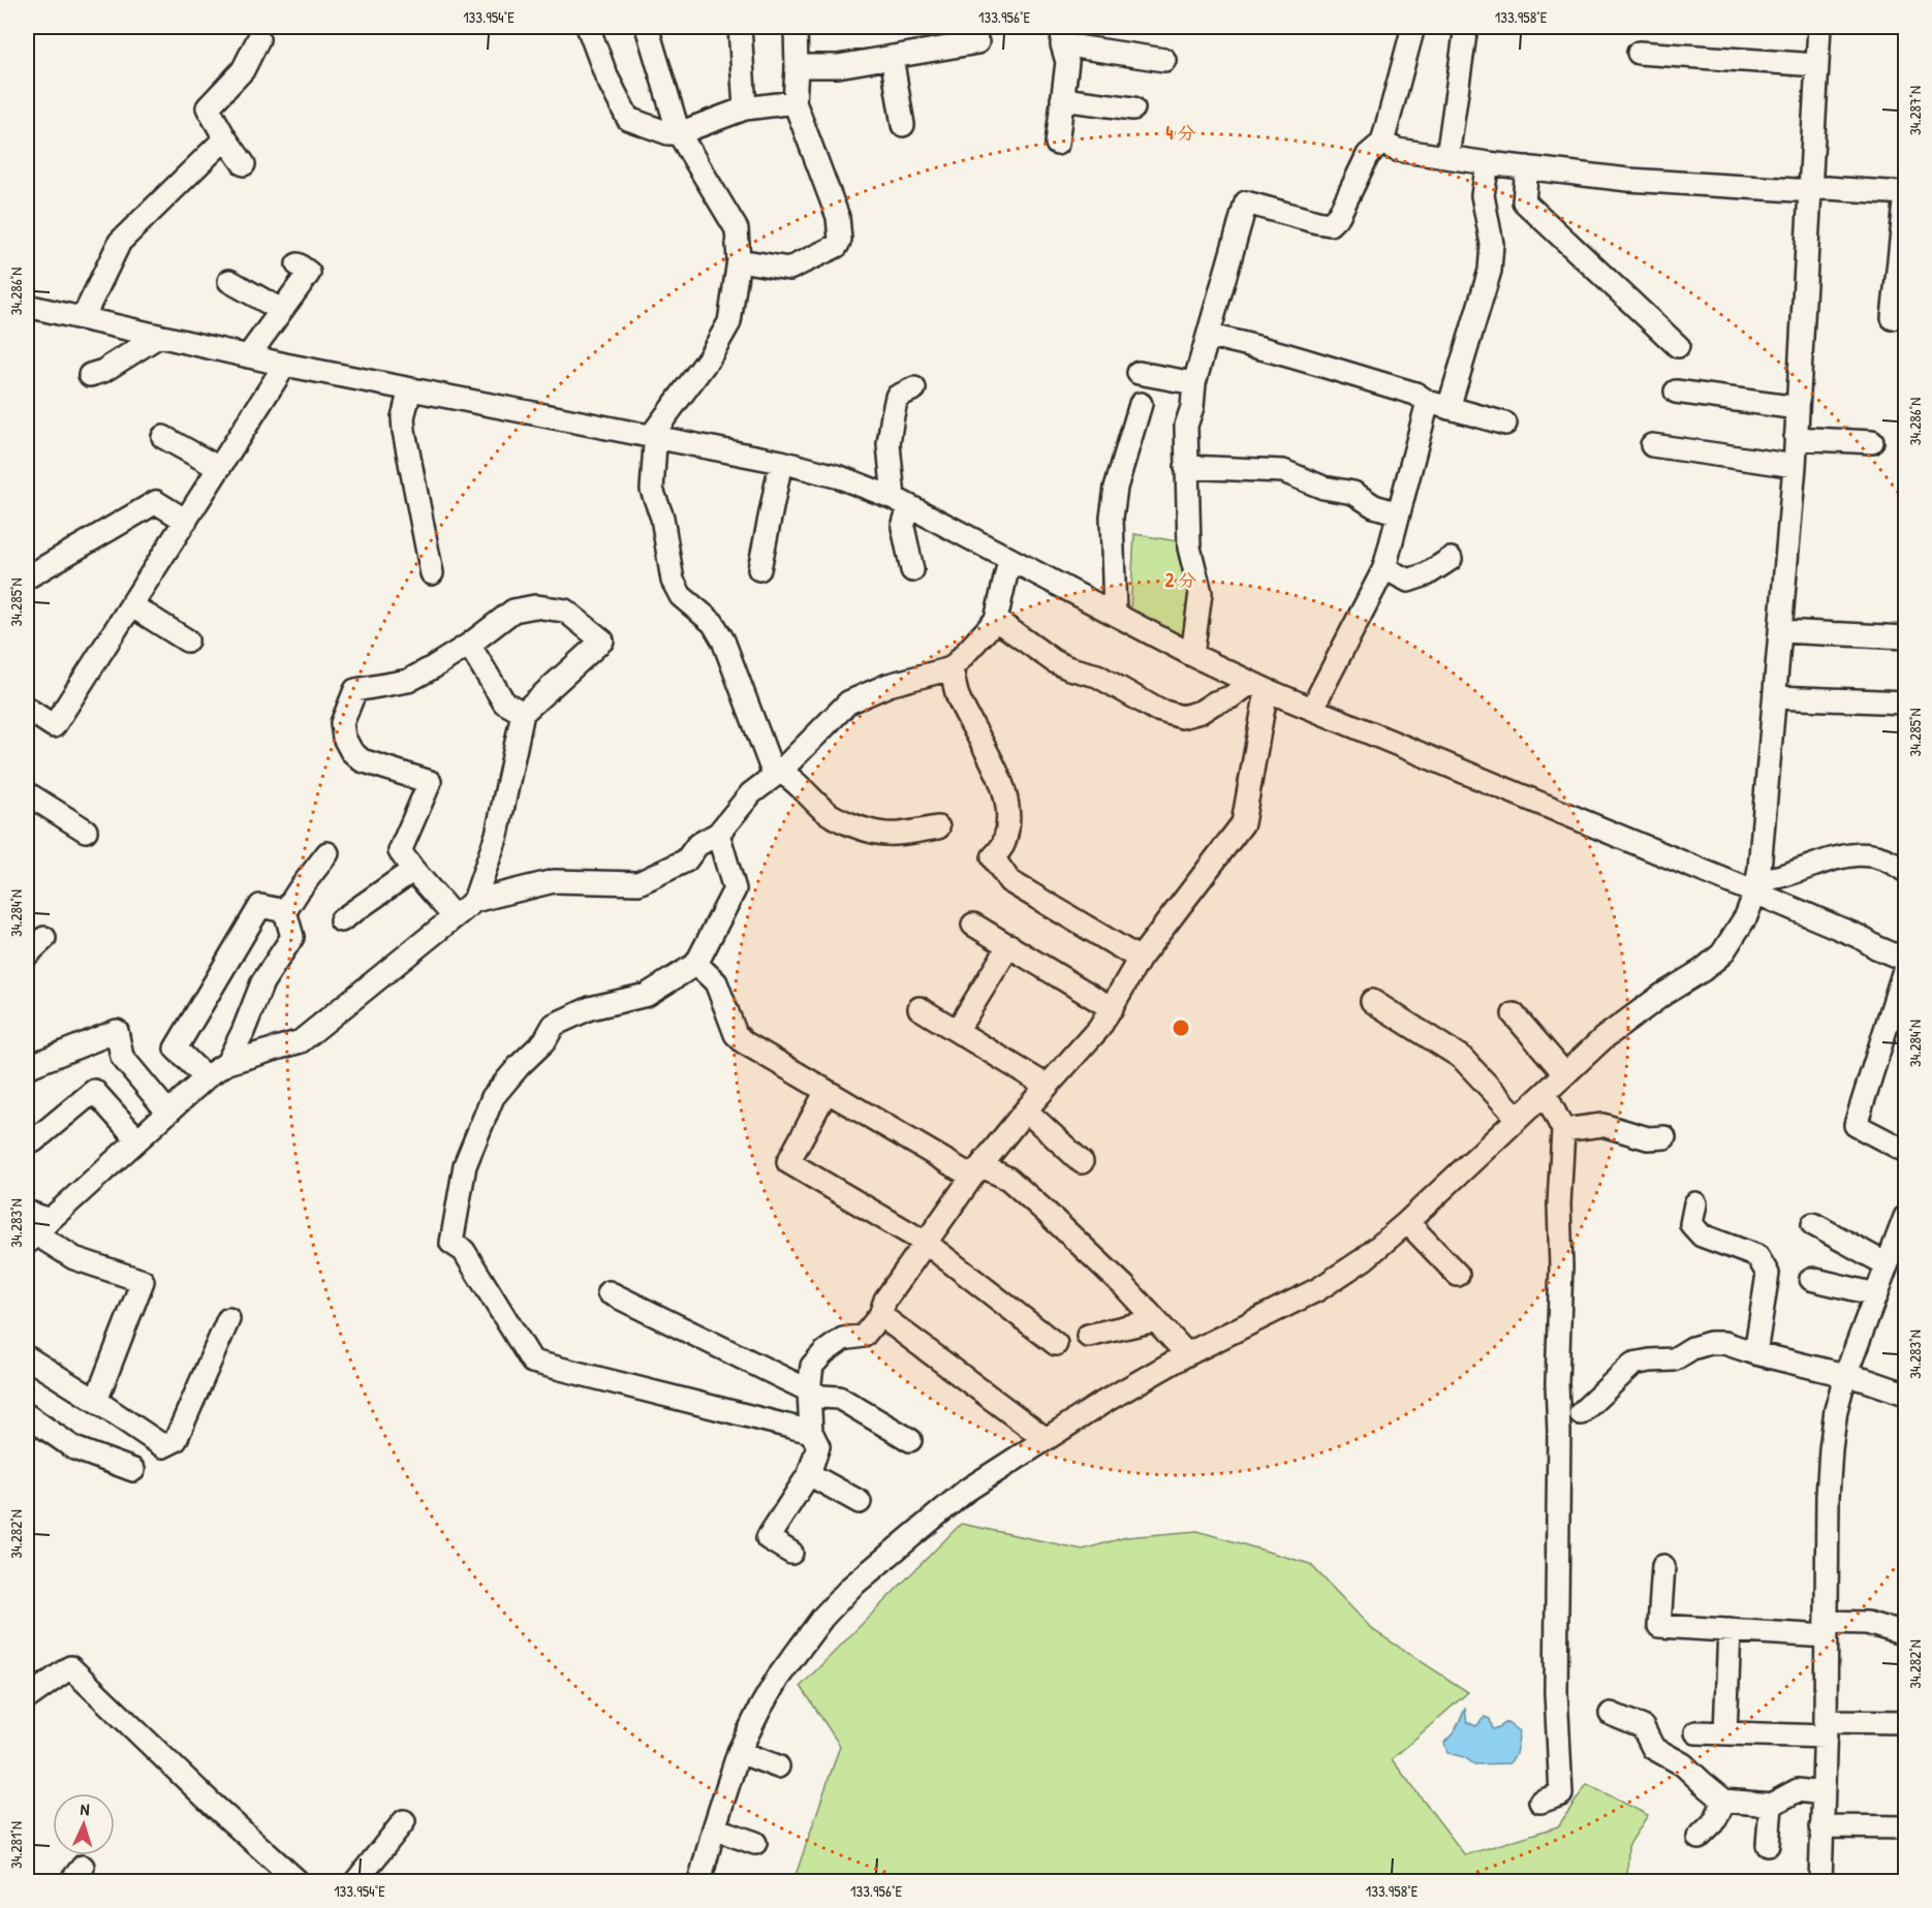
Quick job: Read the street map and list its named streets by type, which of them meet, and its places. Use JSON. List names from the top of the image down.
{
  "north": "top",
  "coordinates": [
    "133.954°E",
    "133.956°E",
    "133.958°E",
    "34.287°N",
    "34.286°N",
    "34.285°N",
    "34.284°N",
    "34.283°N",
    "34.282°N",
    "34.281°N"
  ],
  "rings": ["4 分", "2 分"]
}
